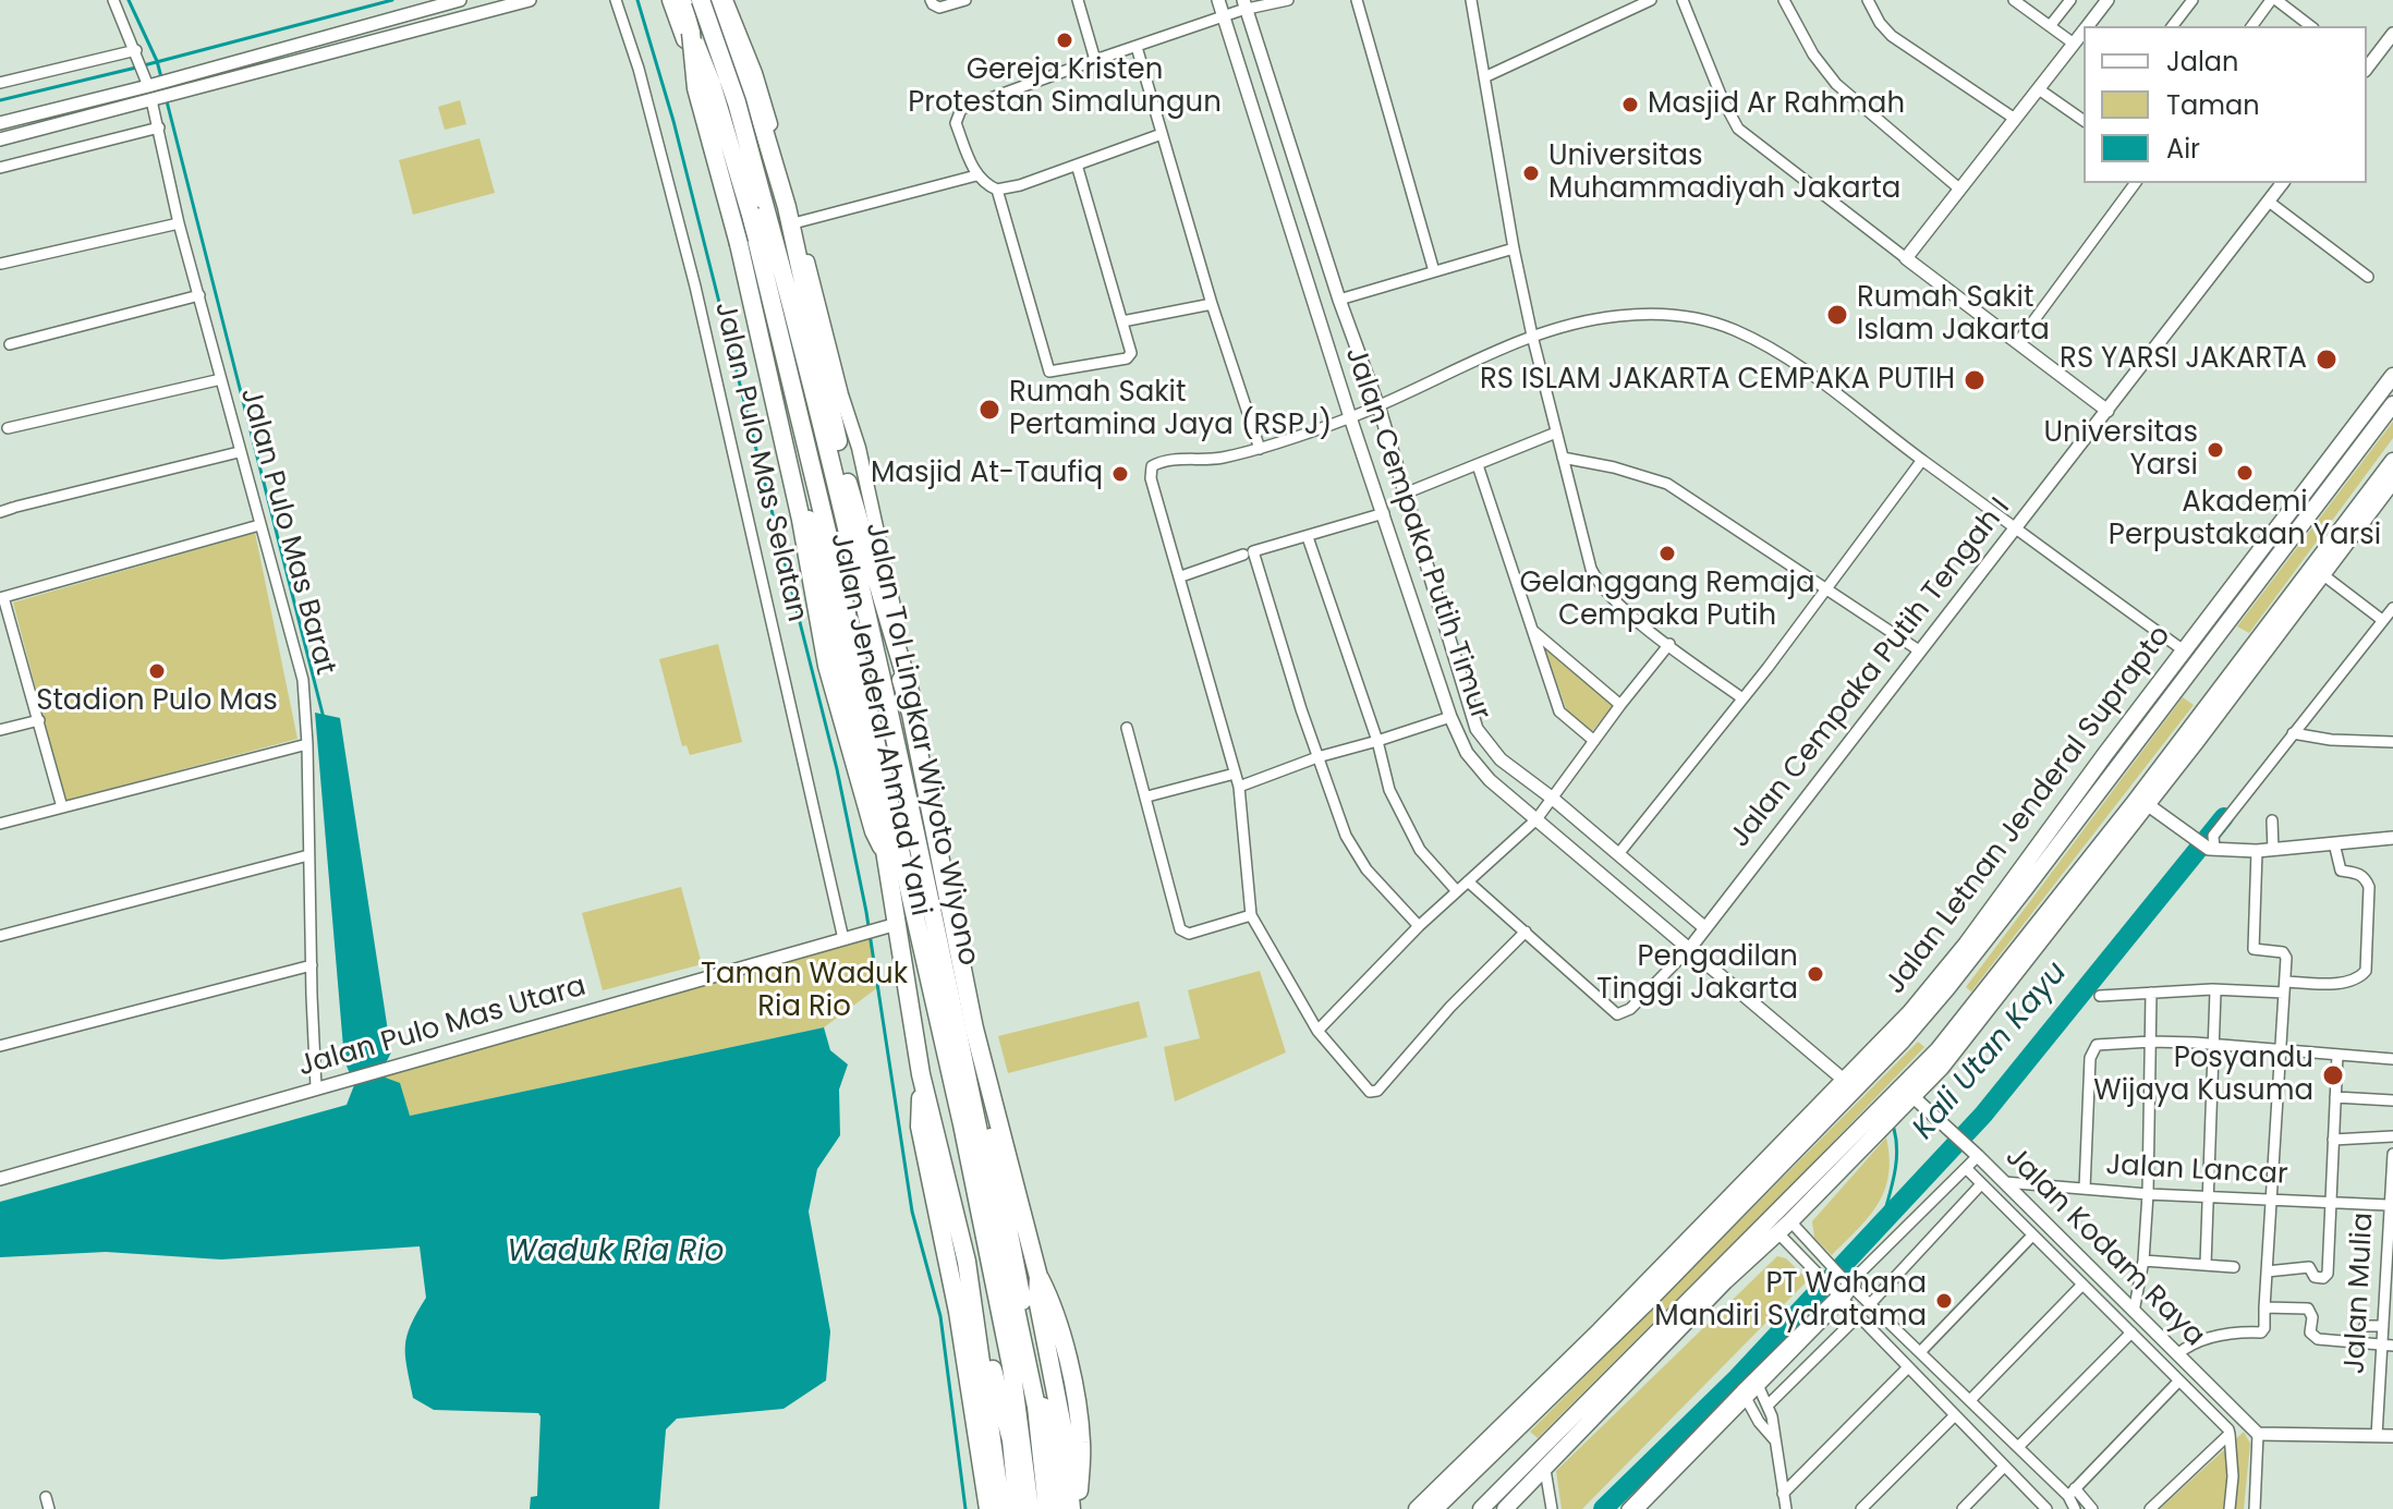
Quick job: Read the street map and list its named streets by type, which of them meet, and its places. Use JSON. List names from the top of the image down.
{
  "streets": {
    "highway": ["Jalan Jenderal Ahmad Yani", "Jalan Tol Lingkar Wiyoto Wiyono"],
    "main road": ["Jalan Letnan Jenderal Suprapto"],
    "street": [
      "Jalan Pulo Mas Selatan",
      "Jalan Pulo Mas Barat",
      "Jalan Cempaka Putih Timur",
      "Jalan Cempaka Putih Tengah I",
      "Jalan Pulo Mas Utara",
      "Jalan Lancar",
      "Jalan Kodam Raya",
      "Jalan Mulia"
    ]
  },
  "crossings": [
    ["Jalan Pulo Mas Selatan", "Jalan Pulo Mas Utara"],
    ["Jalan Pulo Mas Barat", "Jalan Pulo Mas Utara"],
    ["Jalan Cempaka Putih Timur", "Jalan Cempaka Putih Tengah I"],
    ["Jalan Cempaka Putih Timur", "Jalan Letnan Jenderal Suprapto"],
    ["Jalan Jenderal Ahmad Yani", "Jalan Tol Lingkar Wiyoto Wiyono"],
    ["Jalan Jenderal Ahmad Yani", "Jalan Pulo Mas Utara"],
    ["Jalan Lancar", "Jalan Kodam Raya"],
    ["Jalan Lancar", "Jalan Mulia"]
  ],
  "water": ["Kali Utan Kayu", "Waduk Ria Rio"],
  "parks": ["Taman Waduk Ria Rio"],
  "places": [
    "Gereja Kristen Protestan Simalungun",
    "Masjid Ar Rahmah",
    "Universitas Muhammadiyah Jakarta",
    "Rumah Sakit Islam Jakarta",
    "RS YARSI JAKARTA",
    "RS ISLAM JAKARTA CEMPAKA PUTIH",
    "Rumah Sakit Pertamina Jaya (RSPJ)",
    "Universitas Yarsi",
    "Akademi Perpustakaan Yarsi",
    "Masjid At-Taufiq",
    "Gelanggang Remaja Cempaka Putih",
    "Stadion Pulo Mas",
    "Pengadilan Tinggi Jakarta",
    "Posyandu Wijaya Kusuma",
    "PT Wahana Mandiri Sydratama"
  ],
  "legend": ["Jalan", "Taman", "Air"]
}
